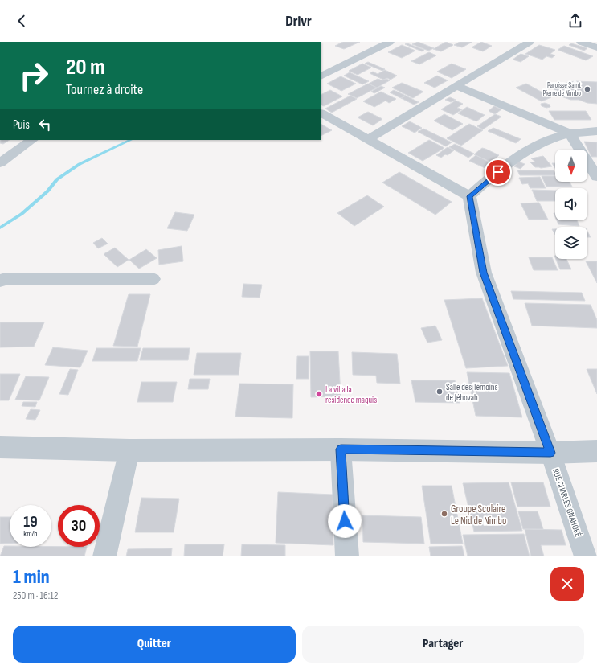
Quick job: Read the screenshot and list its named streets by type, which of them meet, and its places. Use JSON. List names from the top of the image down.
{
  "streets": {
    "street": ["RUE CHARLES GNAHORÉ"]
  },
  "places": [
    "Paroisse Saint Pierre de Nimbo",
    "Salle des Témoins de Jéhovah",
    "La villa la residence maquis",
    "Groupe Scolaire Le Nid de Nimbo"
  ],
  "north": "bottom",
  "page": {
    "header": "Drivr",
    "turn": ["20 m", "Tournez à droite"],
    "then": "Puis",
    "speed": "19 km/h",
    "limit": "30",
    "heading": ["1 min", "250 m · 16:12"],
    "buttons": ["Quitter", "Partager"]
  }
}
